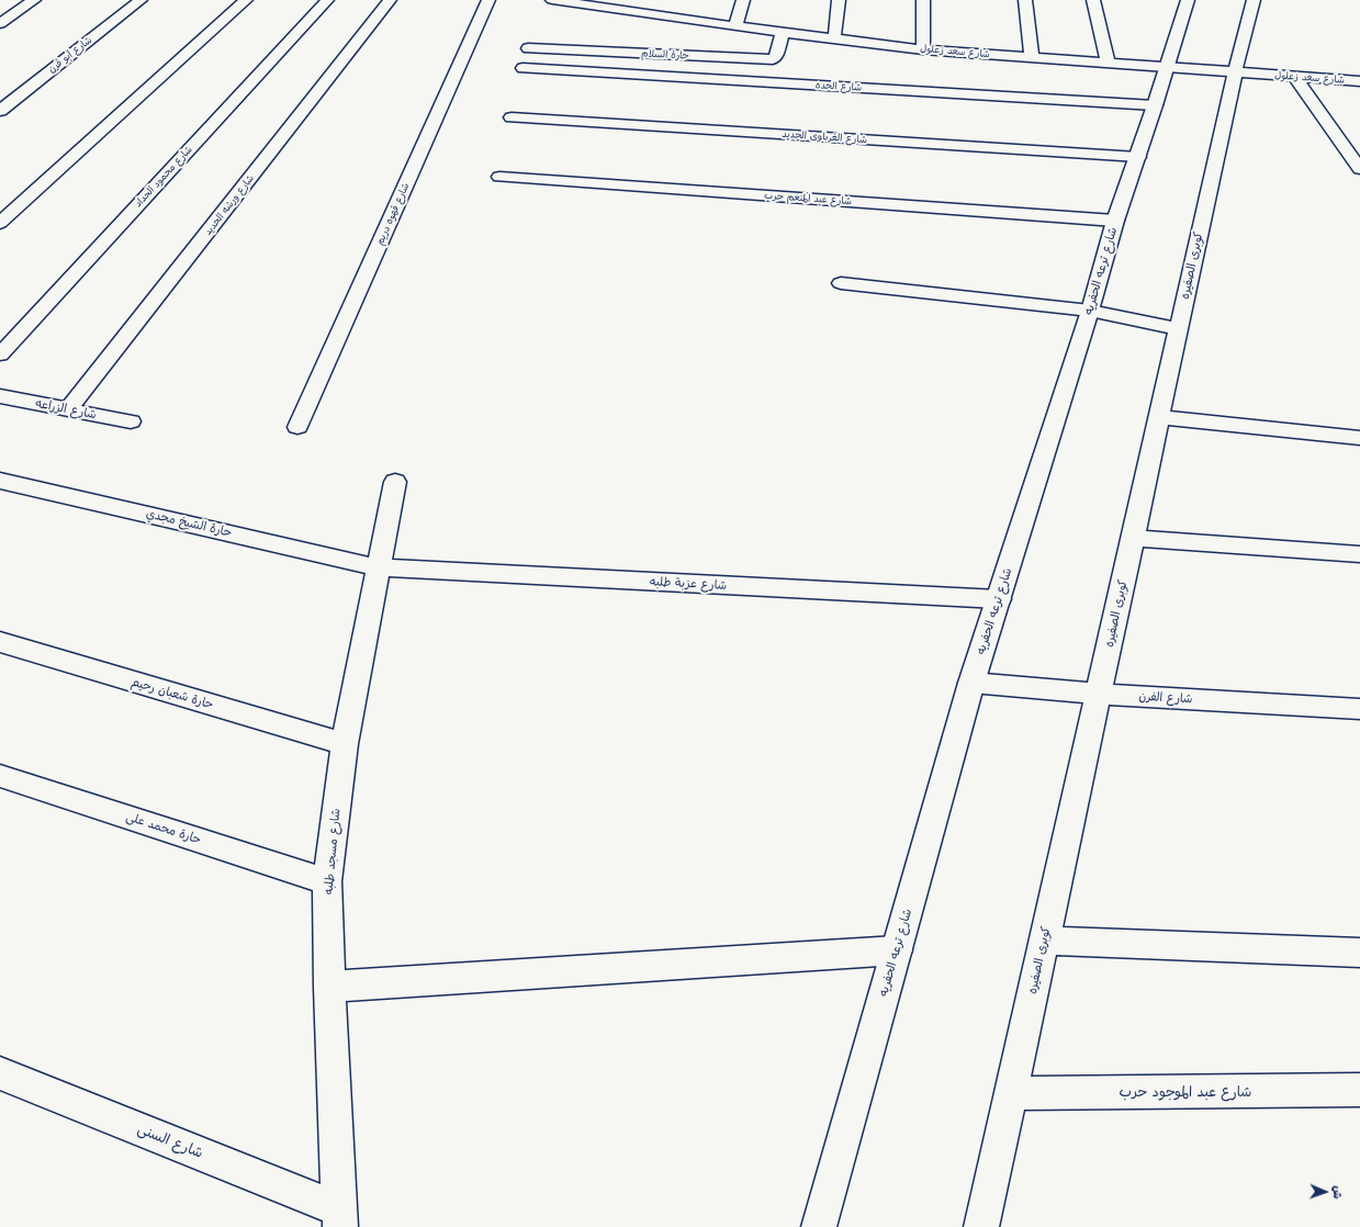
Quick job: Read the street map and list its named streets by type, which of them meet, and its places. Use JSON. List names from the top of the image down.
{
  "streets": {
    "street": [
      "شارع سعد زعلول",
      "شارع أبو قرن",
      "حارة السلام",
      "شارع الحده",
      "شارع الغرباوى الجديد",
      "شارع محمود الحداد",
      "شارع عبد المنعم حرب",
      "شارع ورشه الحديد",
      "شارع قهوه دريم",
      "كوبرى الصفيره",
      "شارع ترعه الحفريه",
      "شارع الزراعه",
      "حارة الشيخ مجدي",
      "شارع عزبة طلبه",
      "حارة شعبان رحيم",
      "شارع الفرن",
      "حارة محمد على",
      "شارع مسجد طلبه",
      "شارع عبد الموجود حرب",
      "شارع السنى"
    ]
  },
  "crossings": [
    ["شارع سعد زعلول", "حارة السلام"],
    ["شارع سعد زعلول", "كوبرى الصفيره"],
    ["شارع سعد زعلول", "شارع ترعه الحفريه"],
    ["شارع الحده", "شارع ترعه الحفريه"],
    ["شارع الغرباوى الجديد", "شارع ترعه الحفريه"],
    ["شارع عبد المنعم حرب", "شارع ترعه الحفريه"],
    ["شارع ورشه الحديد", "شارع الزراعه"],
    ["كوبرى الصفيره", "شارع الفرن"],
    ["كوبرى الصفيره", "شارع عبد الموجود حرب"],
    ["شارع ترعه الحفريه", "شارع عزبة طلبه"],
    ["شارع ترعه الحفريه", "شارع الفرن"],
    ["حارة الشيخ مجدي", "شارع عزبة طلبه"],
    ["حارة الشيخ مجدي", "شارع مسجد طلبه"],
    ["شارع عزبة طلبه", "شارع مسجد طلبه"],
    ["حارة شعبان رحيم", "شارع مسجد طلبه"],
    ["حارة محمد على", "شارع مسجد طلبه"],
    ["شارع مسجد طلبه", "شارع السنى"]
  ],
  "north": "right"
}
